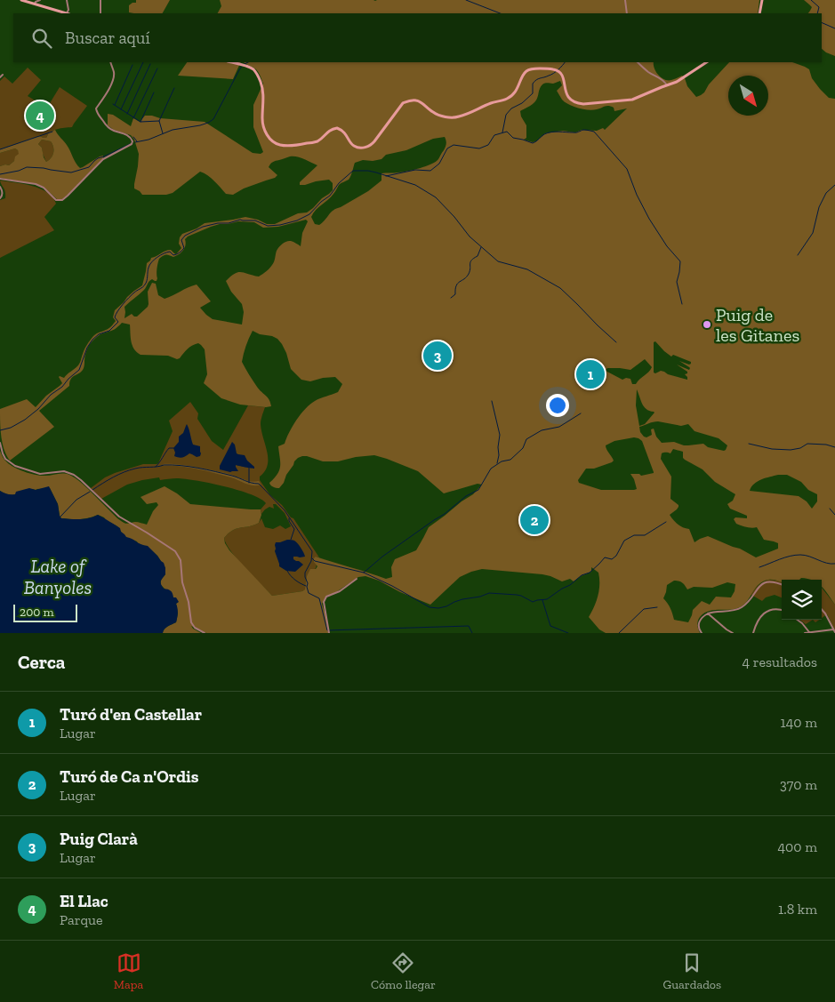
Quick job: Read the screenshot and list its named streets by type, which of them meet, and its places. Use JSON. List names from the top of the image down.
{
  "water": ["Lake of Banyoles"],
  "places": ["Puig de les Gitanes"],
  "scale_bar": "200 m",
  "north": "bottom right",
  "page": {
    "search": "Buscar aquí",
    "pins": [
      "4",
      "3",
      "1",
      "2"
    ],
    "scale": "200 m",
    "heading": ["Cerca", "4 resultados"],
    "list": [
      {
        "mark": "1",
        "name": "Turó d'en Castellar",
        "note": "Lugar",
        "value": "140 m"
      },
      {
        "mark": "2",
        "name": "Turó de Ca n'Ordis",
        "note": "Lugar",
        "value": "370 m"
      },
      {
        "mark": "3",
        "name": "Puig Clarà",
        "note": "Lugar",
        "value": "400 m"
      },
      {
        "mark": "4",
        "name": "El Llac",
        "note": "Parque",
        "value": "1.8 km"
      }
    ],
    "nav": ["Mapa", "Cómo llegar", "Guardados"]
  }
}
